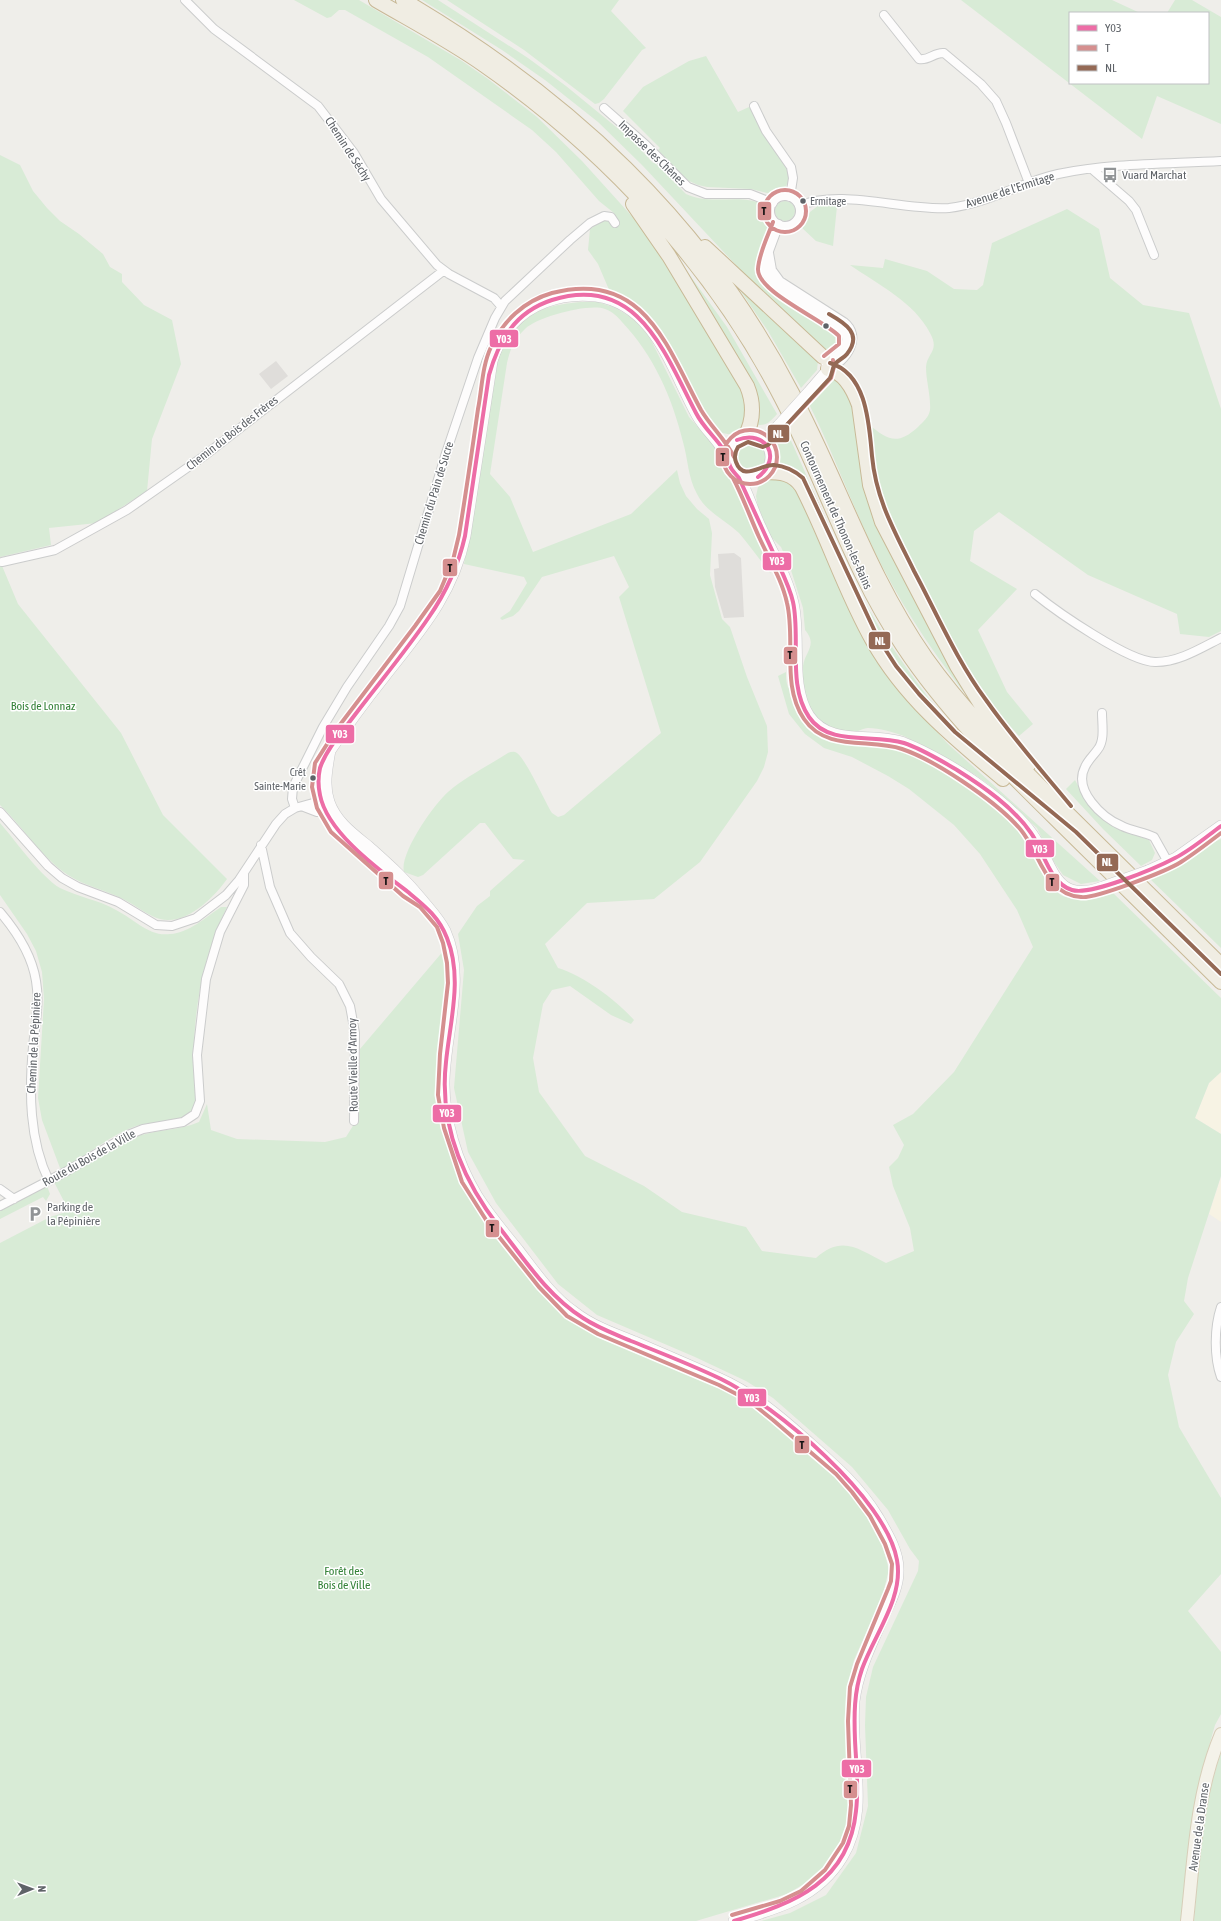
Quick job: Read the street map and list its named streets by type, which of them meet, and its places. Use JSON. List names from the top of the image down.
{
  "streets": {
    "highway": ["Contournement de Thonon-les-Bains"],
    "main road": ["Avenue de la Dranse"],
    "street": [
      "Chemin de Séchy",
      "Impasse des Chênes",
      "Avenue de l'Ermitage",
      "Chemin du Bois des Frères",
      "Chemin du Pain de Sucre",
      "Chemin de la Pépinière",
      "Route Vieille d'Armoy",
      "Route du Bois de la Ville"
    ]
  },
  "crossings": [
    ["Chemin de Séchy", "Chemin du Bois des Frères"],
    ["Chemin de Séchy", "Chemin du Pain de Sucre"],
    ["Impasse des Chênes", "Avenue de l'Ermitage"],
    ["Chemin du Pain de Sucre", "Route du Bois de la Ville"],
    ["Chemin de la Pépinière", "Route du Bois de la Ville"],
    ["Route Vieille d'Armoy", "Route du Bois de la Ville"]
  ],
  "parks": ["Bois de Lonnaz", "Forêt des Bois de Ville"],
  "places": {
    "bus stop": ["Vuard Marchat"],
    "other": ["Ermitage", "Crêt Sainte-Marie"],
    "parking": ["Parking de la Pépinière"]
  },
  "lines": ["transit line T", "transit line Y03", "transit line NL"],
  "legend": ["Y03", "T", "NL"],
  "north": "right"
}
